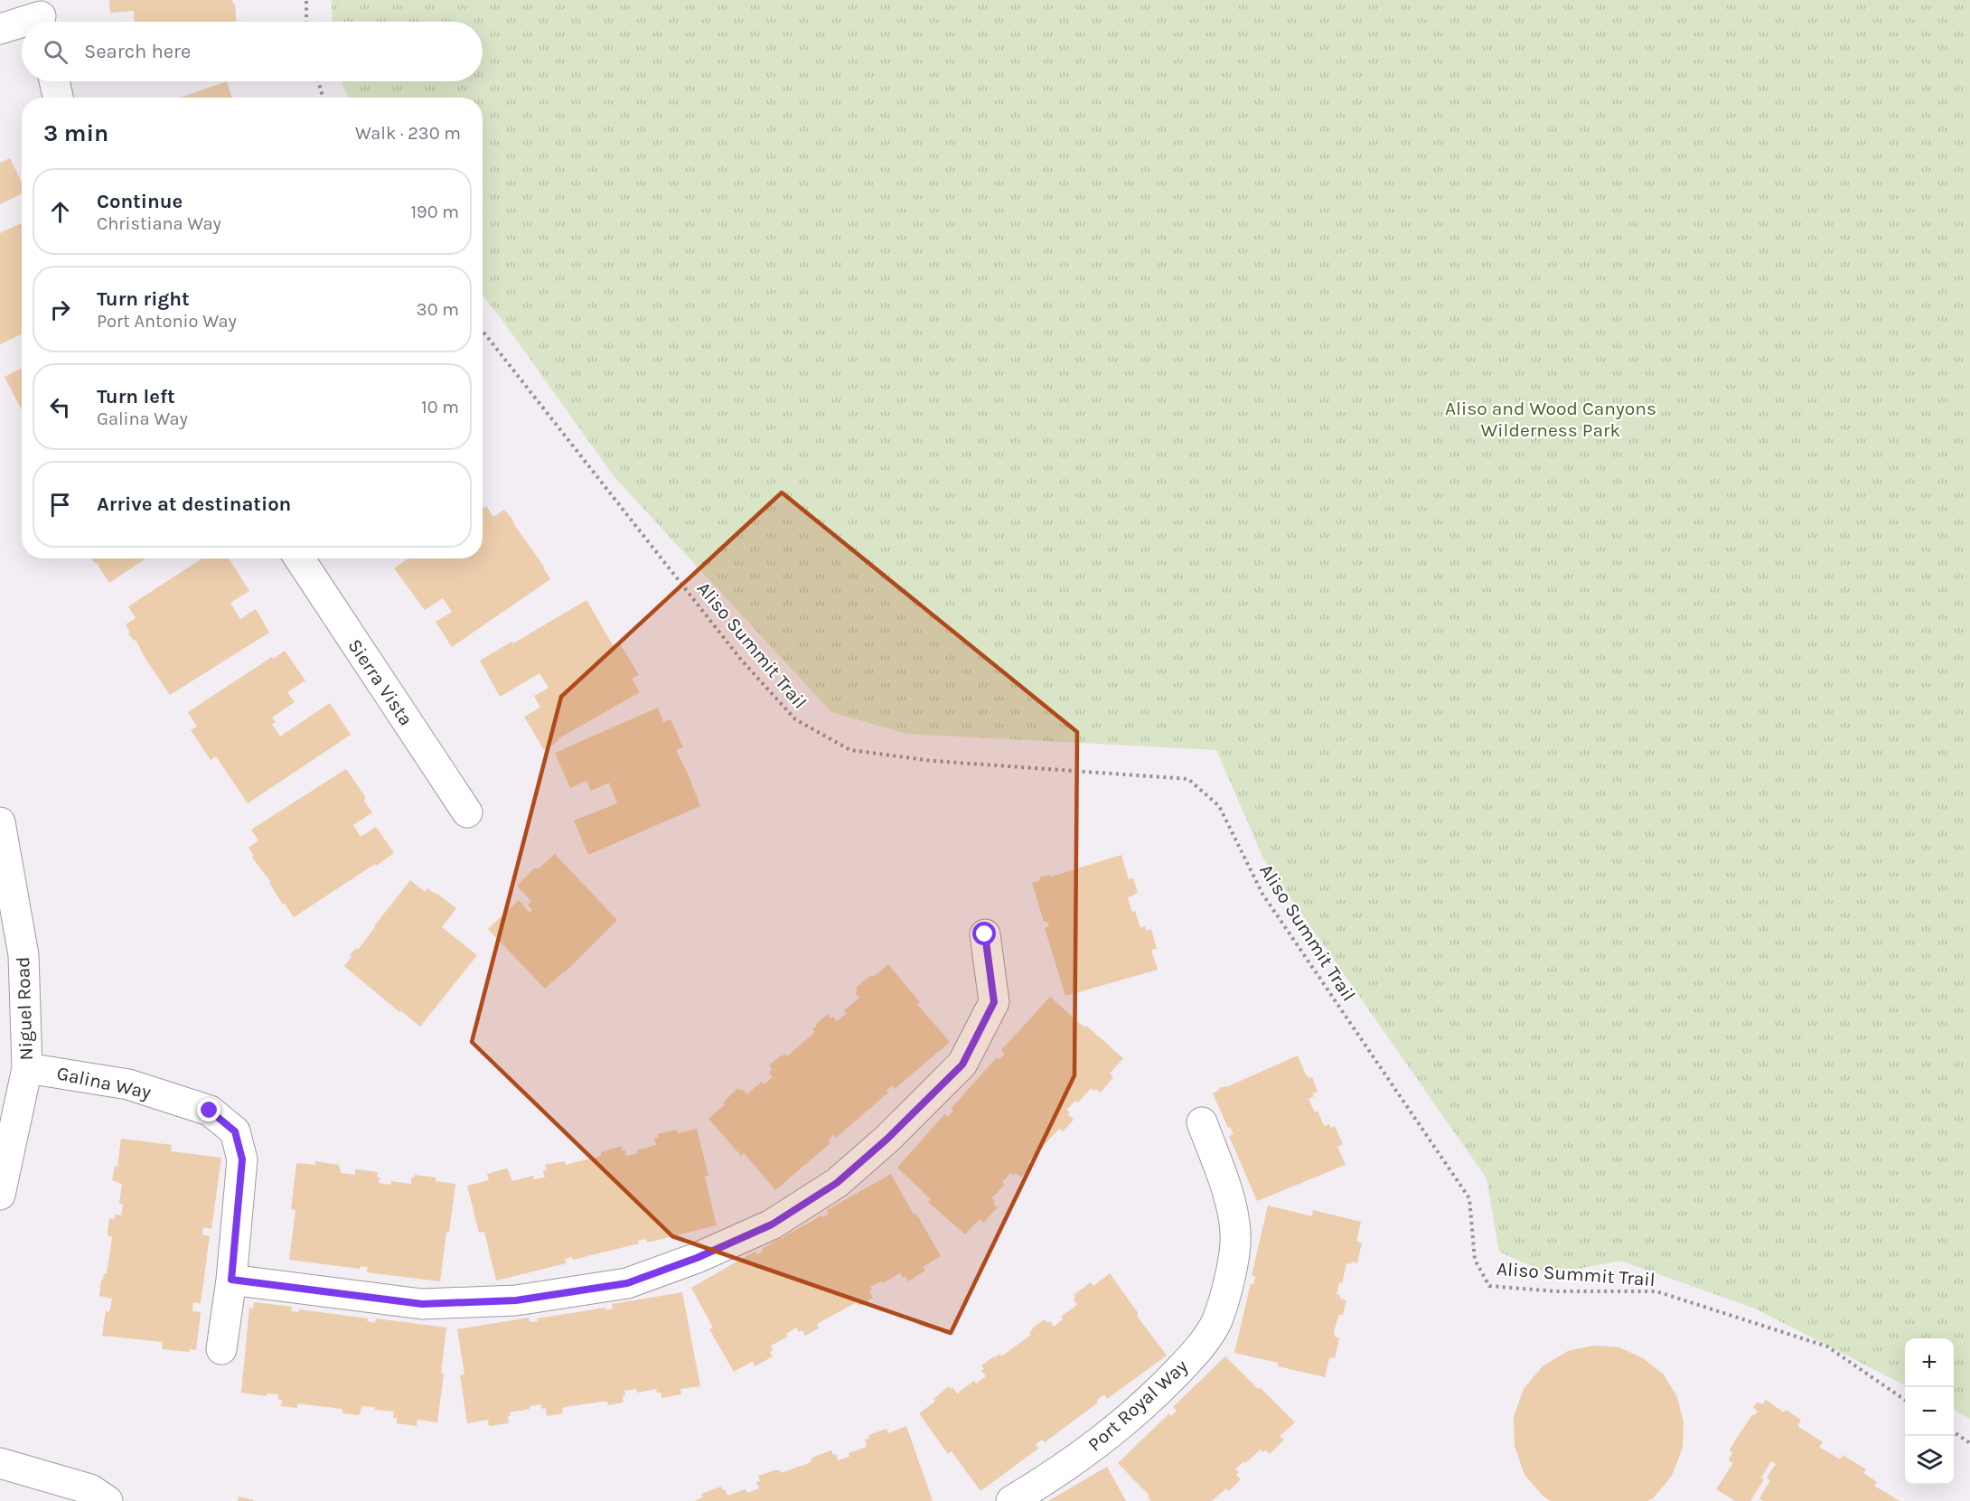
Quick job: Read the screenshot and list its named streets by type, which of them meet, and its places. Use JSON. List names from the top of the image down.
{
  "streets": {
    "street": [
      "Sierra Vista",
      "Niguel Road",
      "Galina Way",
      "Port Royal Way"
    ],
    "path": ["Aliso Summit Trail"]
  },
  "crossings": [
    ["Niguel Road", "Galina Way"]
  ],
  "parks": ["Aliso and Wood Canyons Wilderness Park"],
  "page": {
    "search": "Search here",
    "heading": ["3 min", "Walk · 230 m"],
    "list": [
      ["Continue", "Christiana Way", "190 m"],
      ["Turn right", "Port Antonio Way", "30 m"],
      ["Turn left", "Galina Way", "10 m"],
      "Arrive at destination"
    ],
    "map_buttons": ["+", "−"]
  }
}
